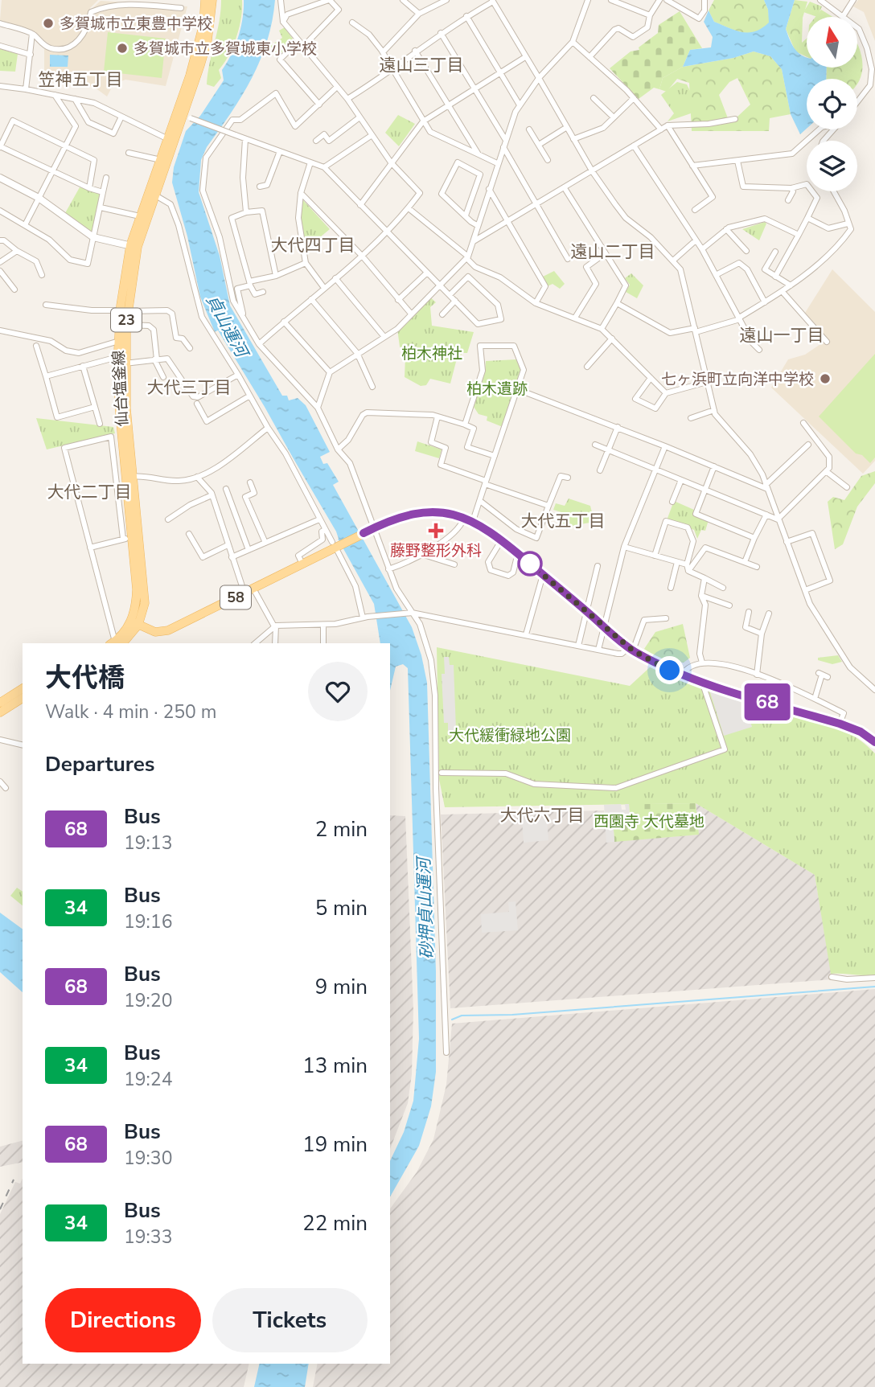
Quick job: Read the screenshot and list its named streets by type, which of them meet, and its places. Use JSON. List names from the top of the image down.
{
  "streets": {
    "main road": ["23", "仙台塩釜線", "58"]
  },
  "crossings": [
    ["仙台塩釜線", "58"]
  ],
  "districts": [
    "遠山三丁目",
    "笠神五丁目",
    "大代四丁目",
    "遠山二丁目",
    "遠山一丁目",
    "大代三丁目",
    "大代二丁目",
    "大代五丁目",
    "大代六丁目"
  ],
  "water": ["貞山運河", "砂押貞山運河"],
  "parks": [
    "柏木神社",
    "柏木遺跡",
    "大代緩衝緑地公園",
    "西園寺 大代墓地"
  ],
  "places": {
    "other": ["多賀城市立東豊中学校", "多賀城市立多賀城東小学校", "七ヶ浜町立向洋中学校"],
    "health": ["藤野整形外科"]
  },
  "lines": ["bus line 68"],
  "north": "top",
  "page": {
    "on_map": "68",
    "heading": [
      ["大代橋", "Walk · 4 min · 250 m"],
      "Departures"
    ],
    "list": [
      {
        "mark": "68",
        "name": "Bus",
        "note": "19:13",
        "value": "2 min"
      },
      {
        "mark": "34",
        "name": "Bus",
        "note": "19:16",
        "value": "5 min"
      },
      {
        "mark": "68",
        "name": "Bus",
        "note": "19:20",
        "value": "9 min"
      },
      {
        "mark": "34",
        "name": "Bus",
        "note": "19:24",
        "value": "13 min"
      },
      {
        "mark": "68",
        "name": "Bus",
        "note": "19:30",
        "value": "19 min"
      },
      {
        "mark": "34",
        "name": "Bus",
        "note": "19:33",
        "value": "22 min"
      }
    ],
    "buttons": ["Directions", "Tickets"]
  }
}
